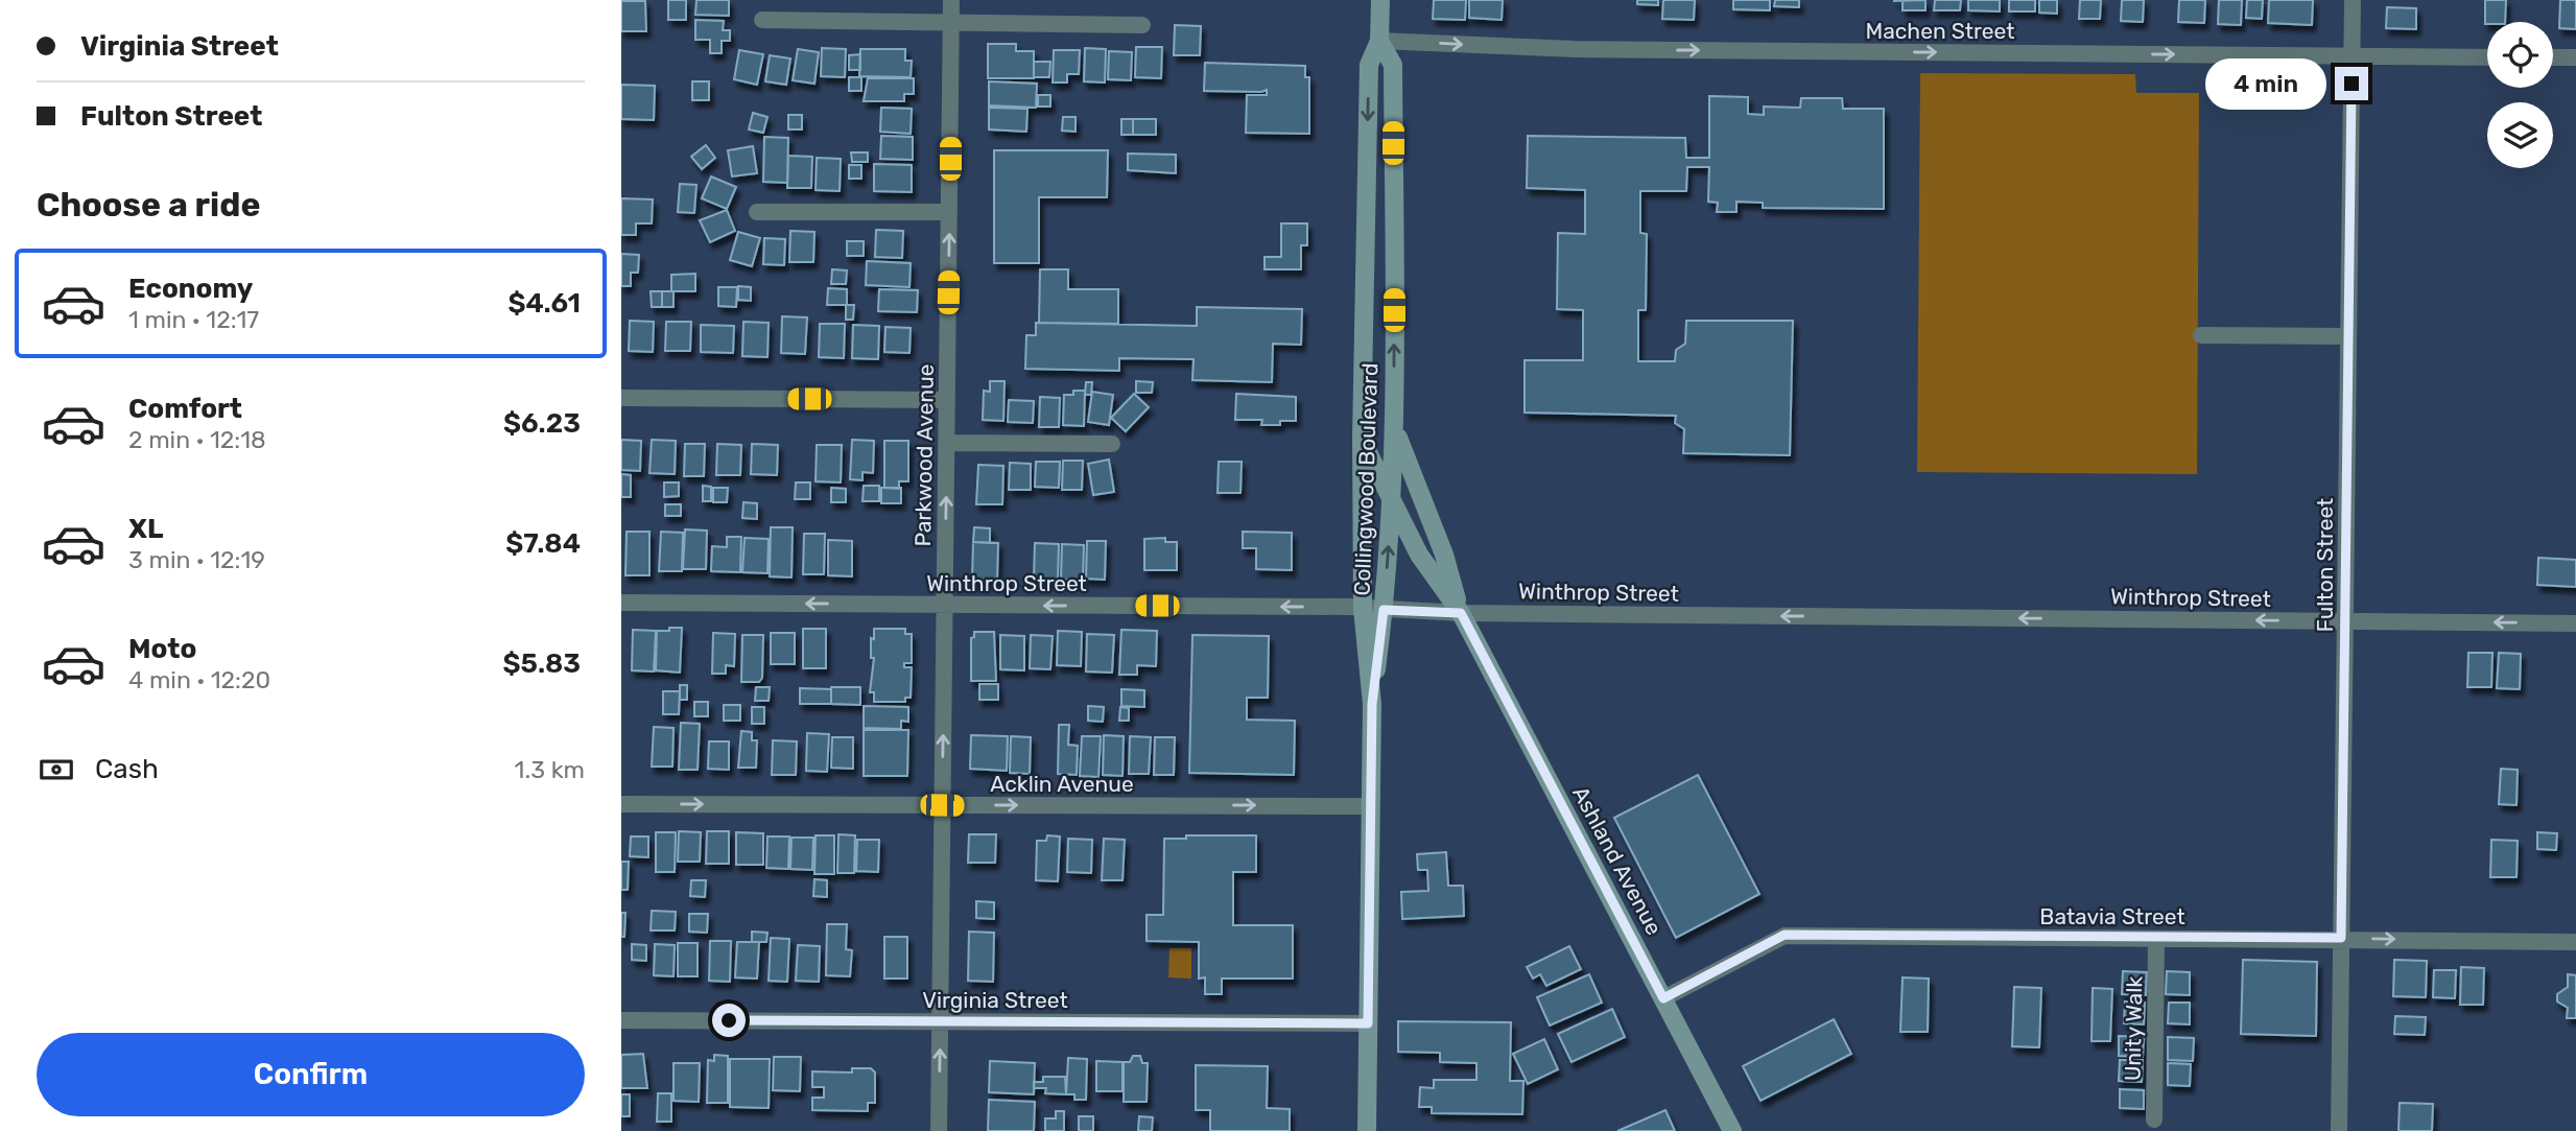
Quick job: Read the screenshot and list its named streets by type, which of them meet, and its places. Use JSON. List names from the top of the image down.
{
  "streets": {
    "main road": ["Collingwood Boulevard", "Ashland Avenue"],
    "street": [
      "Machen Street",
      "Parkwood Avenue",
      "Fulton Street",
      "Winthrop Street",
      "Acklin Avenue",
      "Batavia Street",
      "Virginia Street",
      "Unity Walk"
    ]
  },
  "crossings": [
    ["Machen Street", "Collingwood Boulevard"],
    ["Machen Street", "Fulton Street"],
    ["Parkwood Avenue", "Winthrop Street"],
    ["Parkwood Avenue", "Acklin Avenue"],
    ["Parkwood Avenue", "Virginia Street"],
    ["Collingwood Boulevard", "Winthrop Street"],
    ["Collingwood Boulevard", "Acklin Avenue"],
    ["Collingwood Boulevard", "Ashland Avenue"],
    ["Collingwood Boulevard", "Virginia Street"],
    ["Fulton Street", "Winthrop Street"],
    ["Fulton Street", "Batavia Street"],
    ["Winthrop Street", "Ashland Avenue"],
    ["Ashland Avenue", "Batavia Street"],
    ["Batavia Street", "Unity Walk"]
  ],
  "one_way": [
    "Machen Street",
    "Parkwood Avenue",
    "Winthrop Street",
    "Acklin Avenue"
  ],
  "page": {
    "banner": ["Virginia Street", "Fulton Street"],
    "bubble": "4 min",
    "heading": "Choose a ride",
    "list": [
      {
        "name": "Economy",
        "note": "1 min · 12:17",
        "value": "$4.61"
      },
      {
        "name": "Comfort",
        "note": "2 min · 12:18",
        "value": "$6.23"
      },
      {
        "name": "XL",
        "note": "3 min · 12:19",
        "value": "$7.84"
      },
      {
        "name": "Moto",
        "note": "4 min · 12:20",
        "value": "$5.83"
      }
    ],
    "pay": ["Cash", "1.3 km"],
    "buttons": "Confirm"
  }
}
